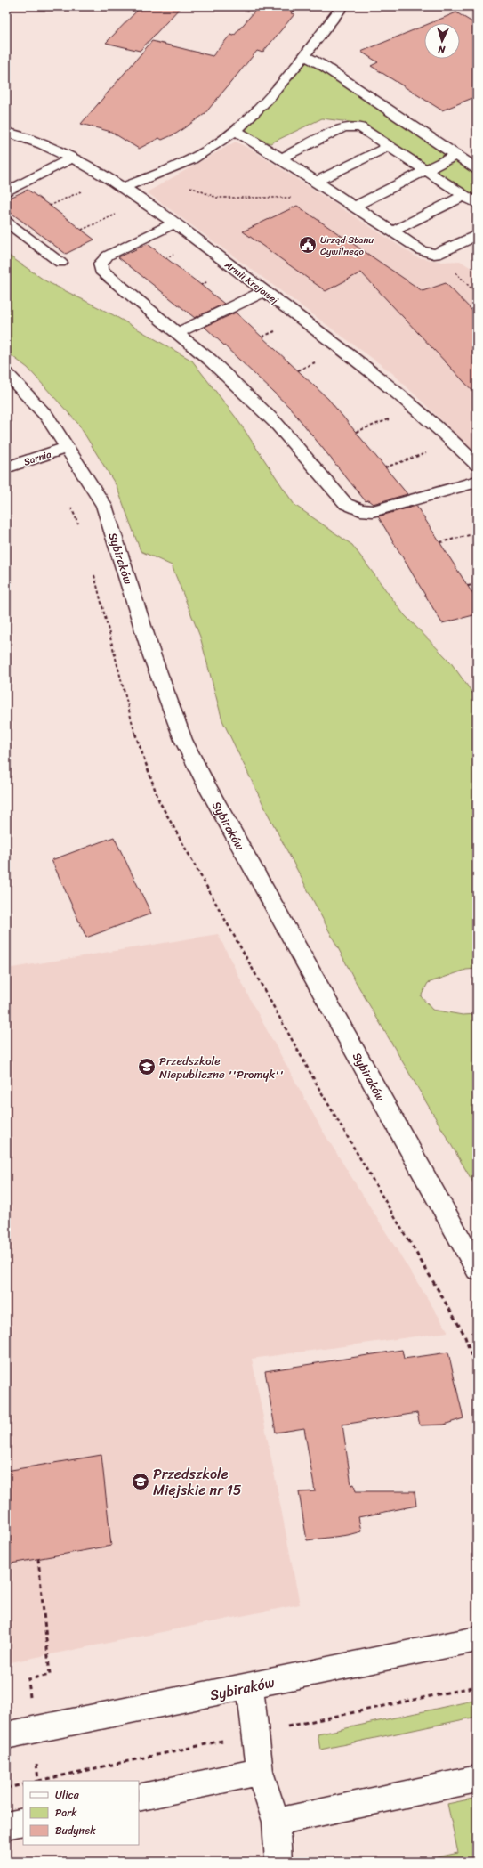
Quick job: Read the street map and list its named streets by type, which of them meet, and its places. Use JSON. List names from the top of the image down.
{
  "streets": {
    "street": ["Armii Krajowej", "Sarnia", "Sybiraków"]
  },
  "crossings": [
    ["Sarnia", "Sybiraków"]
  ],
  "places": {
    "public building": ["Urząd Stanu Cywilnego"],
    "school or university": ["Przedszkole Niepubliczne ''Promyk''", "Przedszkole Miejskie nr 15"]
  },
  "legend": ["Ulica", "Park", "Budynek"],
  "north": "bottom"
}
